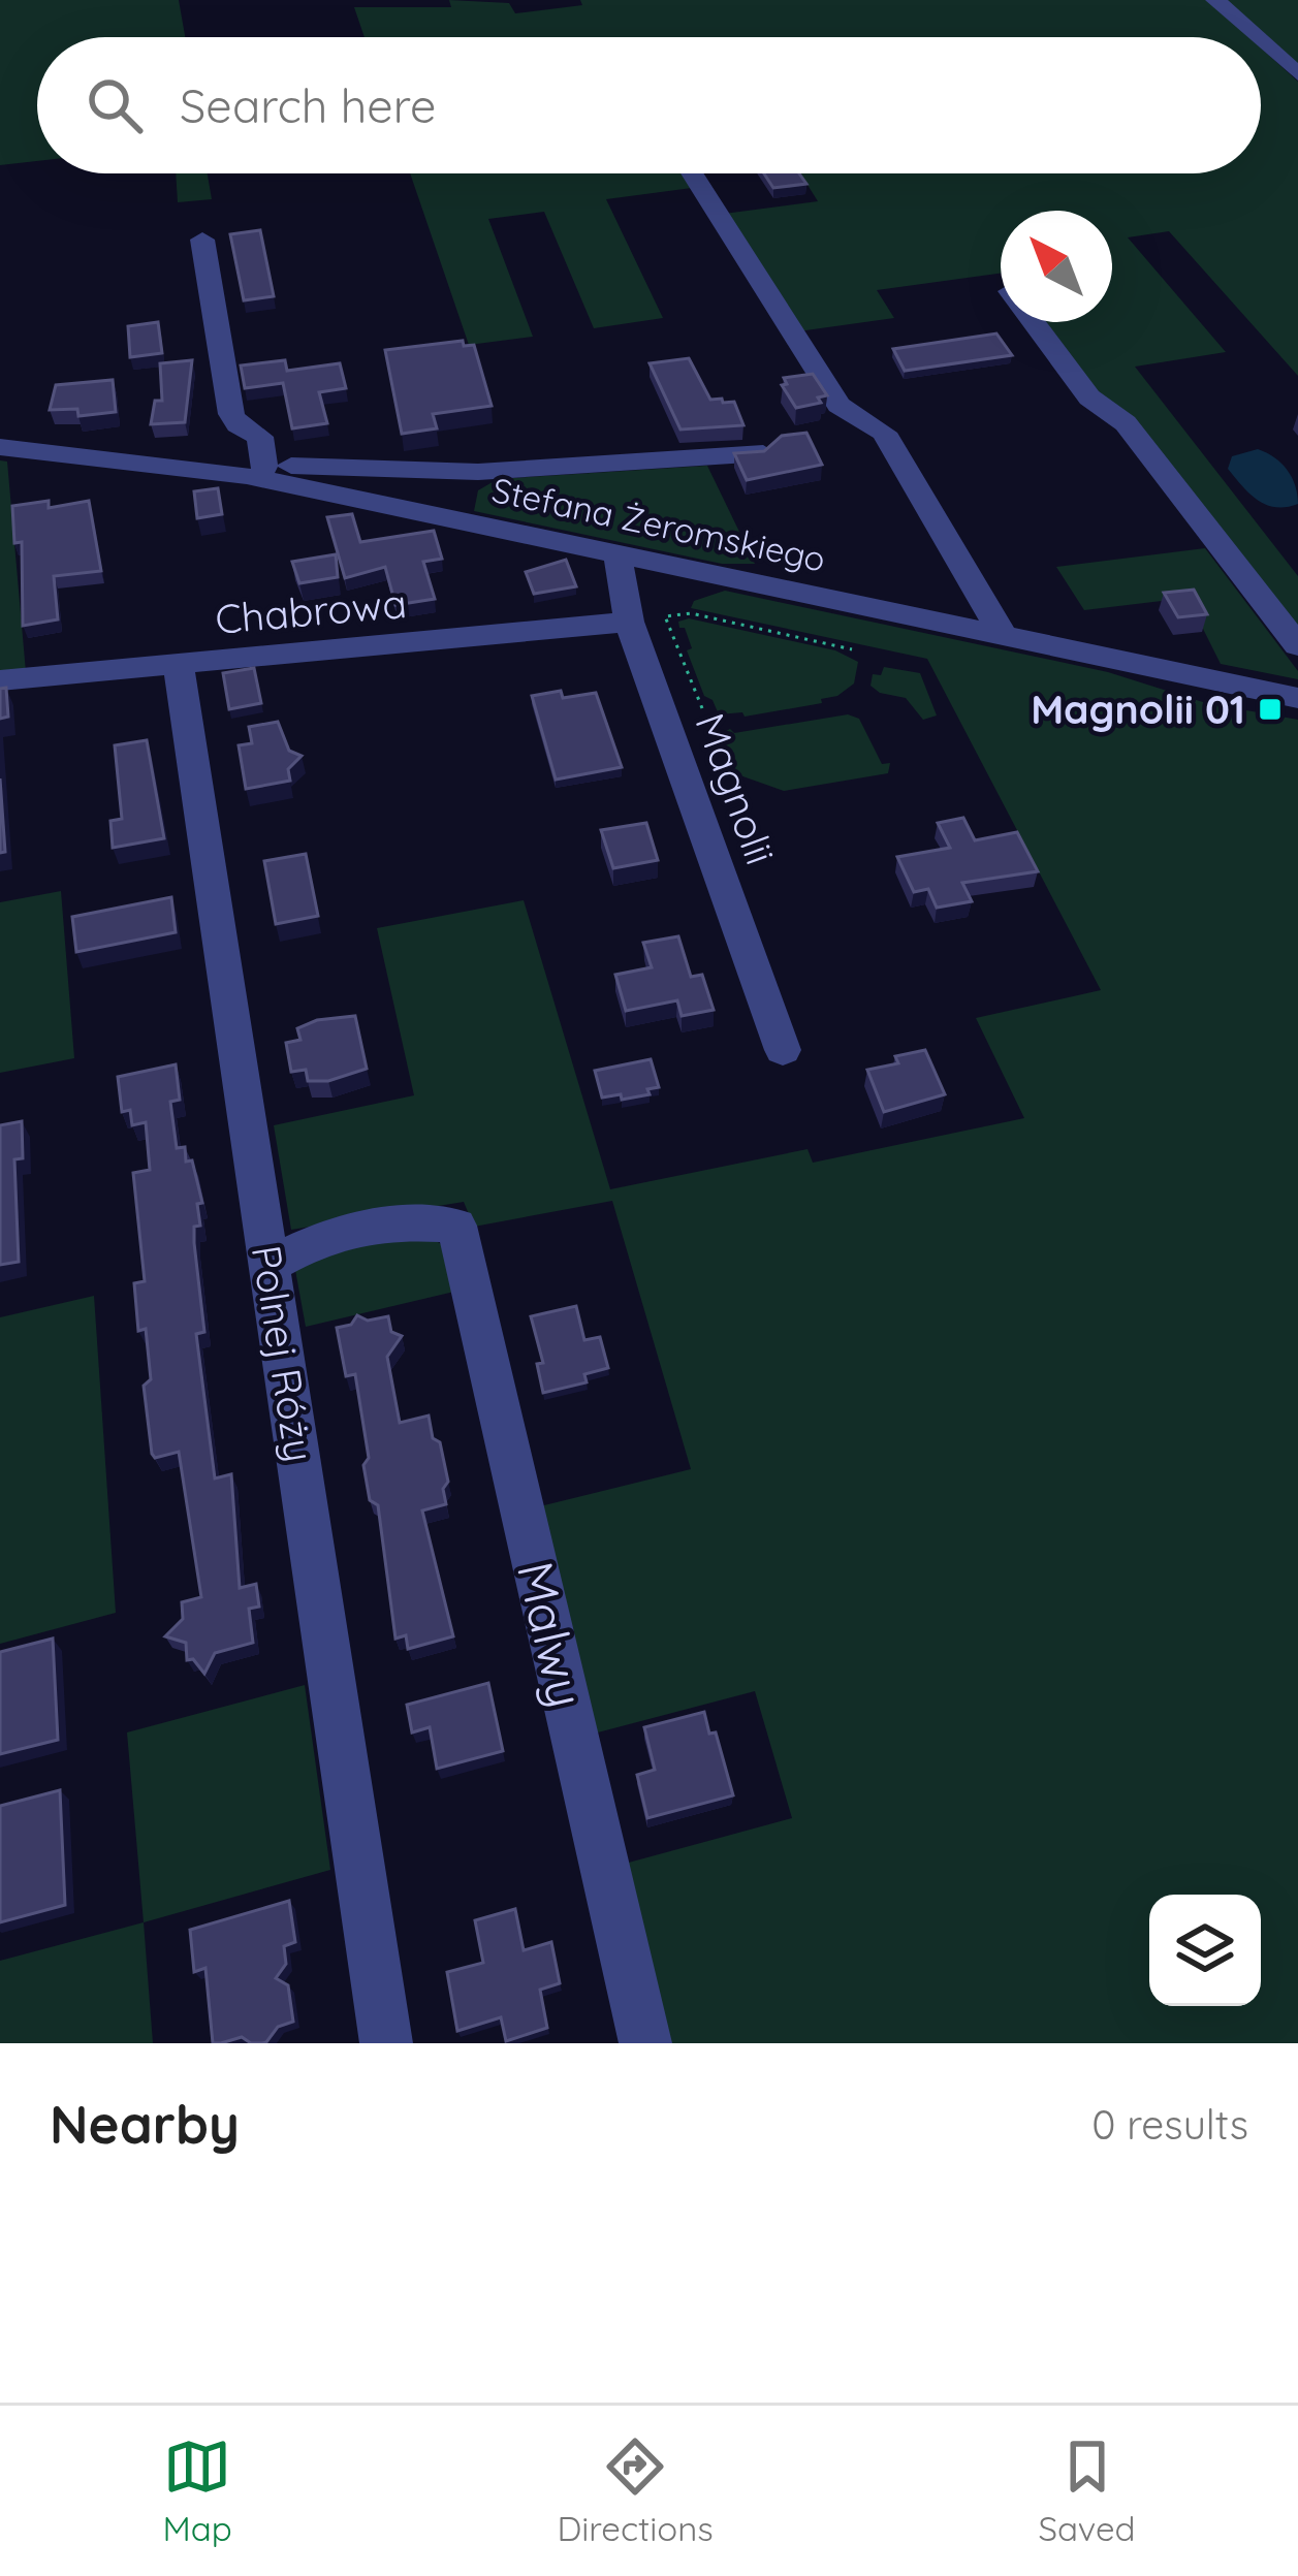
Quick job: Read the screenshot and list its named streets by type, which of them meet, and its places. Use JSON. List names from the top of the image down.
{
  "streets": {
    "street": [
      "Stefana Żeromskiego",
      "Chabrowa",
      "Magnolii",
      "Polnej Róży",
      "Malwy"
    ]
  },
  "crossings": [
    ["Stefana Żeromskiego", "Magnolii"],
    ["Chabrowa", "Magnolii"],
    ["Chabrowa", "Polnej Róży"],
    ["Polnej Róży", "Malwy"]
  ],
  "places": {
    "transit": ["Magnolii 01"]
  },
  "north": "top left",
  "page": {
    "search": "Search here",
    "heading": ["Nearby", "0 results"],
    "nav": ["Map", "Directions", "Saved"]
  }
}
